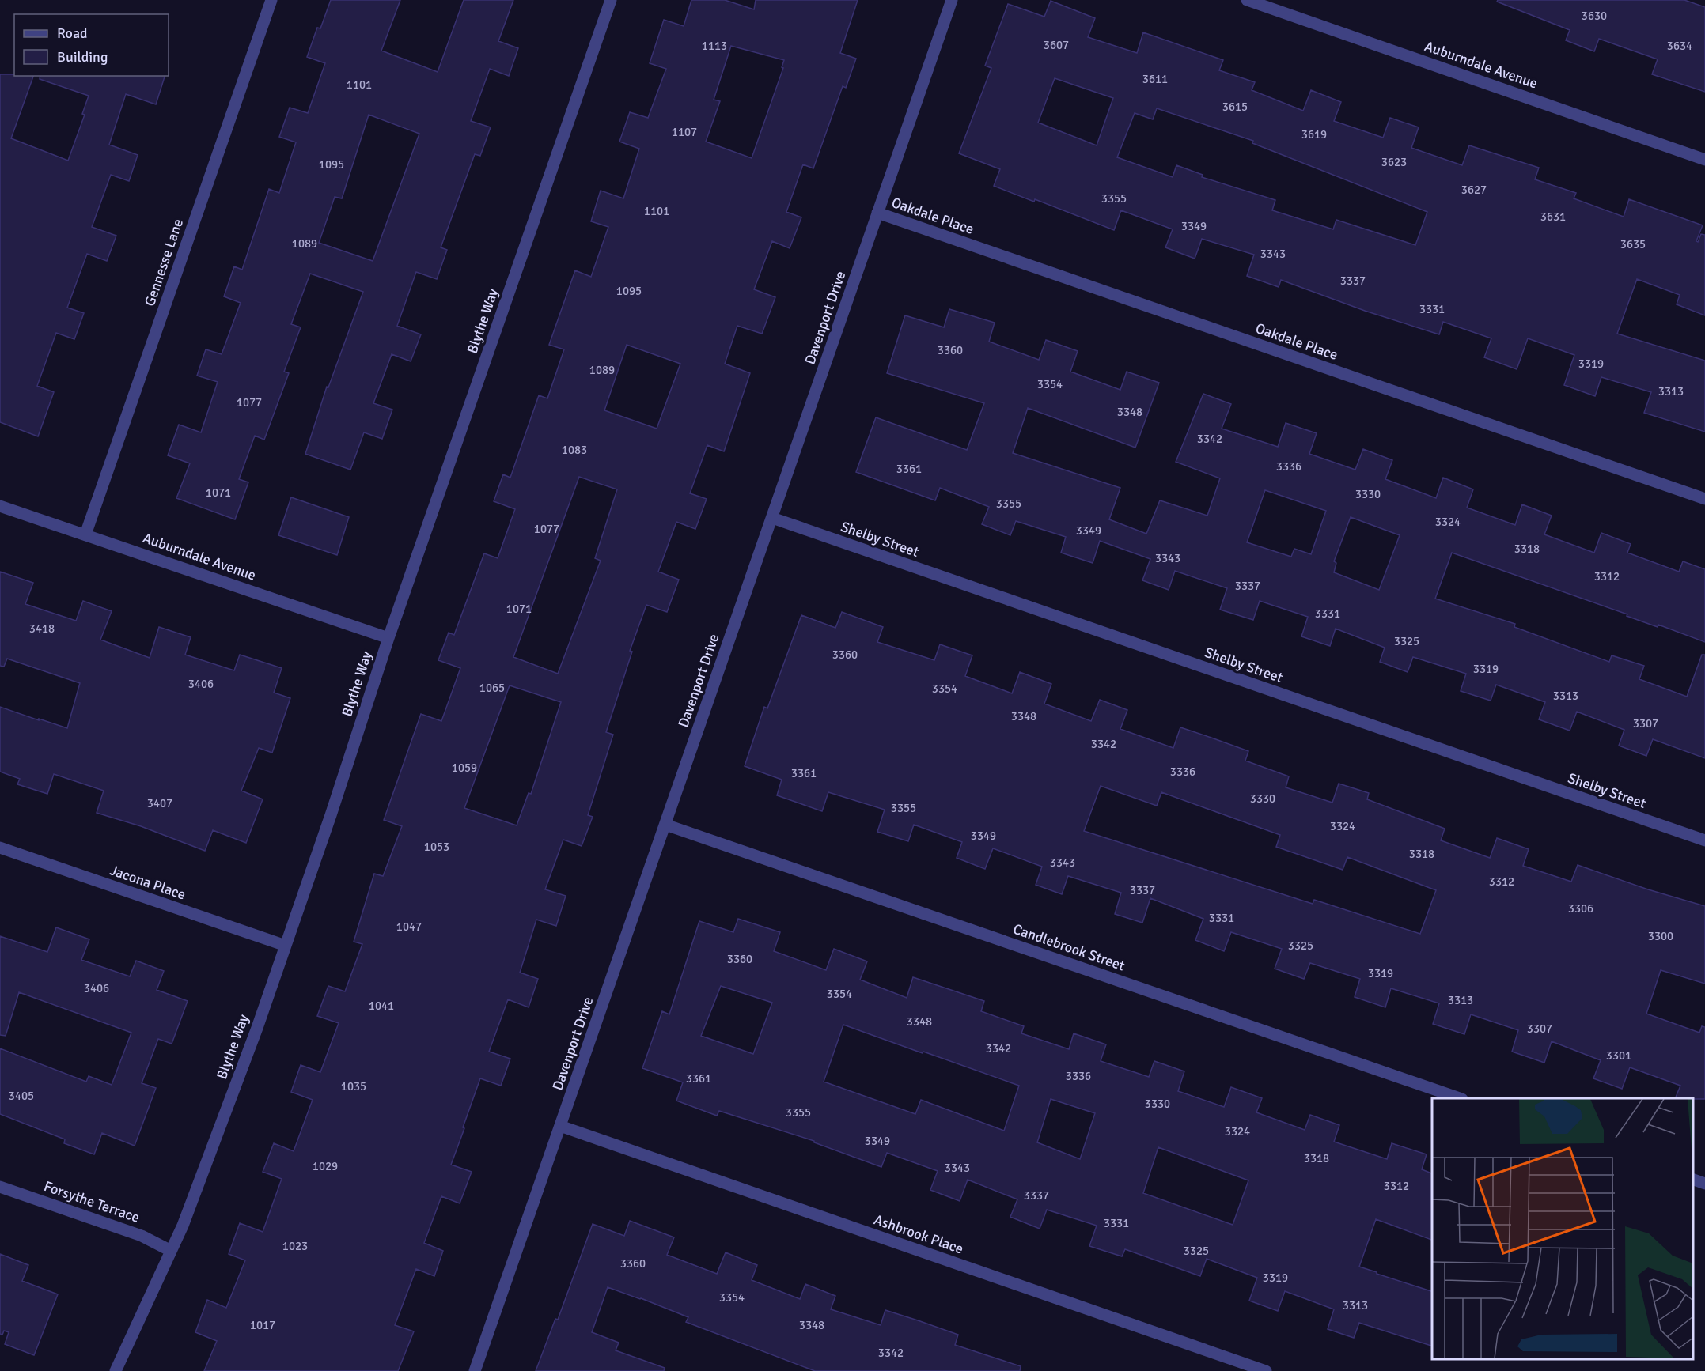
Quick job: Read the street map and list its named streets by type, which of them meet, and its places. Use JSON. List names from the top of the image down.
{
  "streets": {
    "street": [
      "Auburndale Avenue",
      "Oakdale Place",
      "Gennesse Lane",
      "Davenport Drive",
      "Blythe Way",
      "Shelby Street",
      "Jacona Place",
      "Candlebrook Street",
      "Forsythe Terrace",
      "Ashbrook Place"
    ]
  },
  "crossings": [
    ["Auburndale Avenue", "Gennesse Lane"],
    ["Auburndale Avenue", "Blythe Way"],
    ["Oakdale Place", "Davenport Drive"],
    ["Davenport Drive", "Shelby Street"],
    ["Davenport Drive", "Candlebrook Street"],
    ["Davenport Drive", "Ashbrook Place"],
    ["Blythe Way", "Jacona Place"],
    ["Blythe Way", "Forsythe Terrace"]
  ],
  "house_numbers": [
    "3630",
    "3607",
    "1113",
    "3634",
    "3611",
    "1101",
    "3615",
    "1107",
    "3619",
    "3623",
    "1095",
    "3627",
    "3355",
    "1101",
    "3631",
    "3349",
    "1089",
    "3635",
    "3343",
    "3337",
    "1095",
    "3331",
    "3360",
    "3319",
    "1089",
    "3354",
    "3313",
    "1077",
    "3348",
    "3342",
    "1083",
    "3336",
    "3361",
    "1071",
    "3330",
    "3355",
    "3324",
    "1077",
    "3349",
    "3318",
    "3343",
    "3312",
    "3337",
    "1071",
    "3331",
    "3418",
    "3325",
    "3360",
    "3319",
    "3406",
    "1065",
    "3354",
    "3313",
    "3348",
    "3307",
    "3342",
    "1059",
    "3336",
    "3361",
    "3330",
    "3407",
    "3355",
    "3324",
    "3349",
    "1053",
    "3318",
    "3343",
    "3312",
    "3337",
    "3306",
    "3331",
    "1047",
    "3300",
    "3325",
    "3360",
    "3319",
    "3406",
    "3354",
    "3313",
    "1041",
    "3348",
    "3307",
    "3342",
    "3301",
    "3336",
    "3361",
    "1035",
    "3405",
    "3330",
    "3355",
    "3324",
    "3349",
    "3318",
    "1029",
    "3343",
    "3312",
    "3337",
    "3331",
    "1023",
    "3325",
    "3360",
    "3319",
    "3354",
    "3313",
    "1017",
    "3348",
    "3342"
  ],
  "legend": ["Road", "Building"]
}
